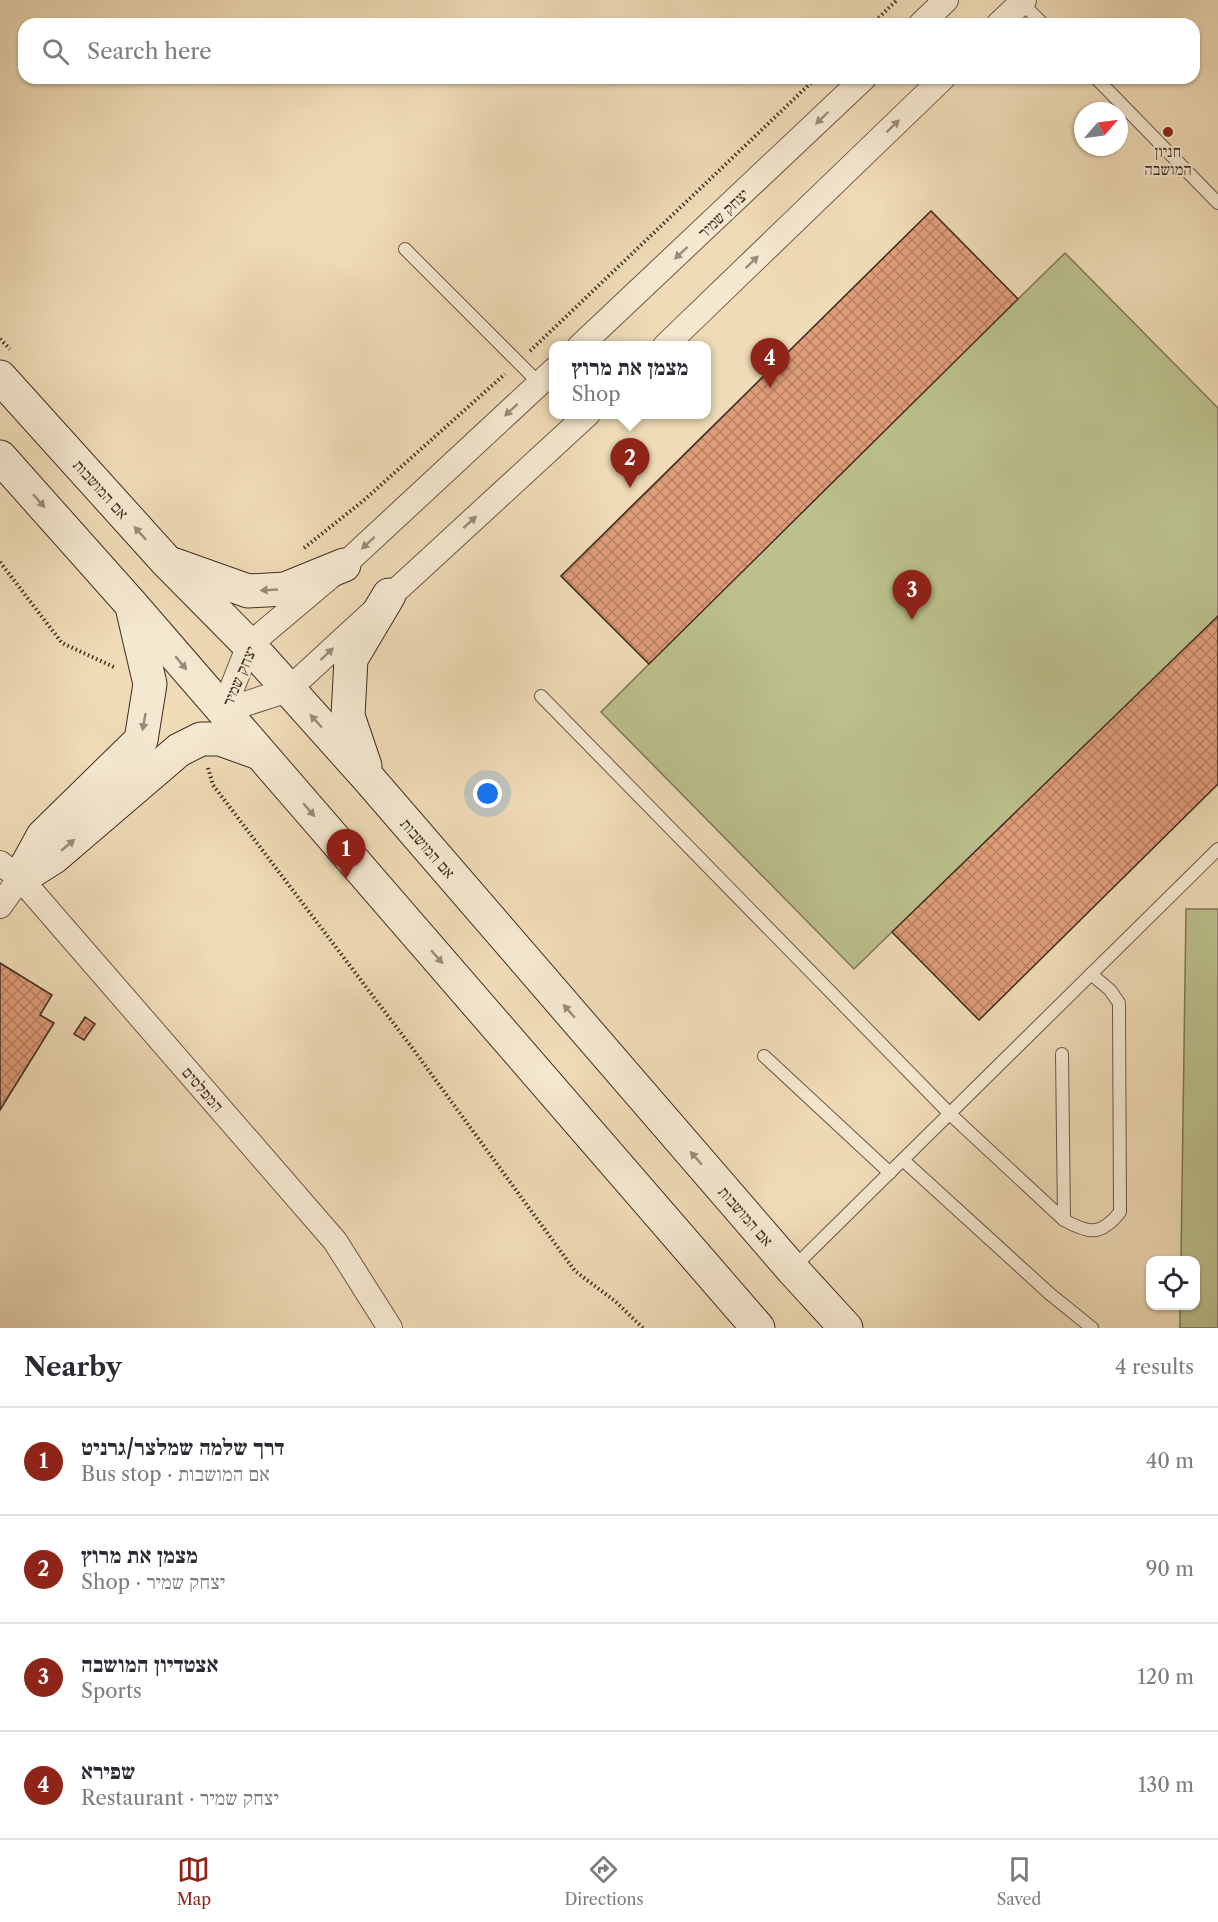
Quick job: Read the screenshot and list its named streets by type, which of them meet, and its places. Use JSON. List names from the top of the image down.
{
  "streets": {
    "main road": ["אם המושבות"],
    "street": ["יצחק שמיר", "המפלסים"]
  },
  "crossings": [
    ["יצחק שמיר", "אם המושבות"]
  ],
  "places": ["חניון המושבה"],
  "north": "top right",
  "page": {
    "search": "Search here",
    "pins": [
      "4",
      "2",
      "3",
      "1"
    ],
    "popup": ["מצמן את מרוץ", "Shop"],
    "heading": ["Nearby", "4 results"],
    "list": [
      {
        "mark": "1",
        "name": "דרך שלמה שמלצר/גרניט",
        "note": "Bus stop · אם המושבות",
        "value": "40 m"
      },
      {
        "mark": "2",
        "name": "מצמן את מרוץ",
        "note": "Shop · יצחק שמיר",
        "value": "90 m"
      },
      {
        "mark": "3",
        "name": "אצטדיון המושבה",
        "note": "Sports",
        "value": "120 m"
      },
      {
        "mark": "4",
        "name": "שפירא",
        "note": "Restaurant · יצחק שמיר",
        "value": "130 m"
      }
    ],
    "nav": ["Map", "Directions", "Saved"]
  }
}
